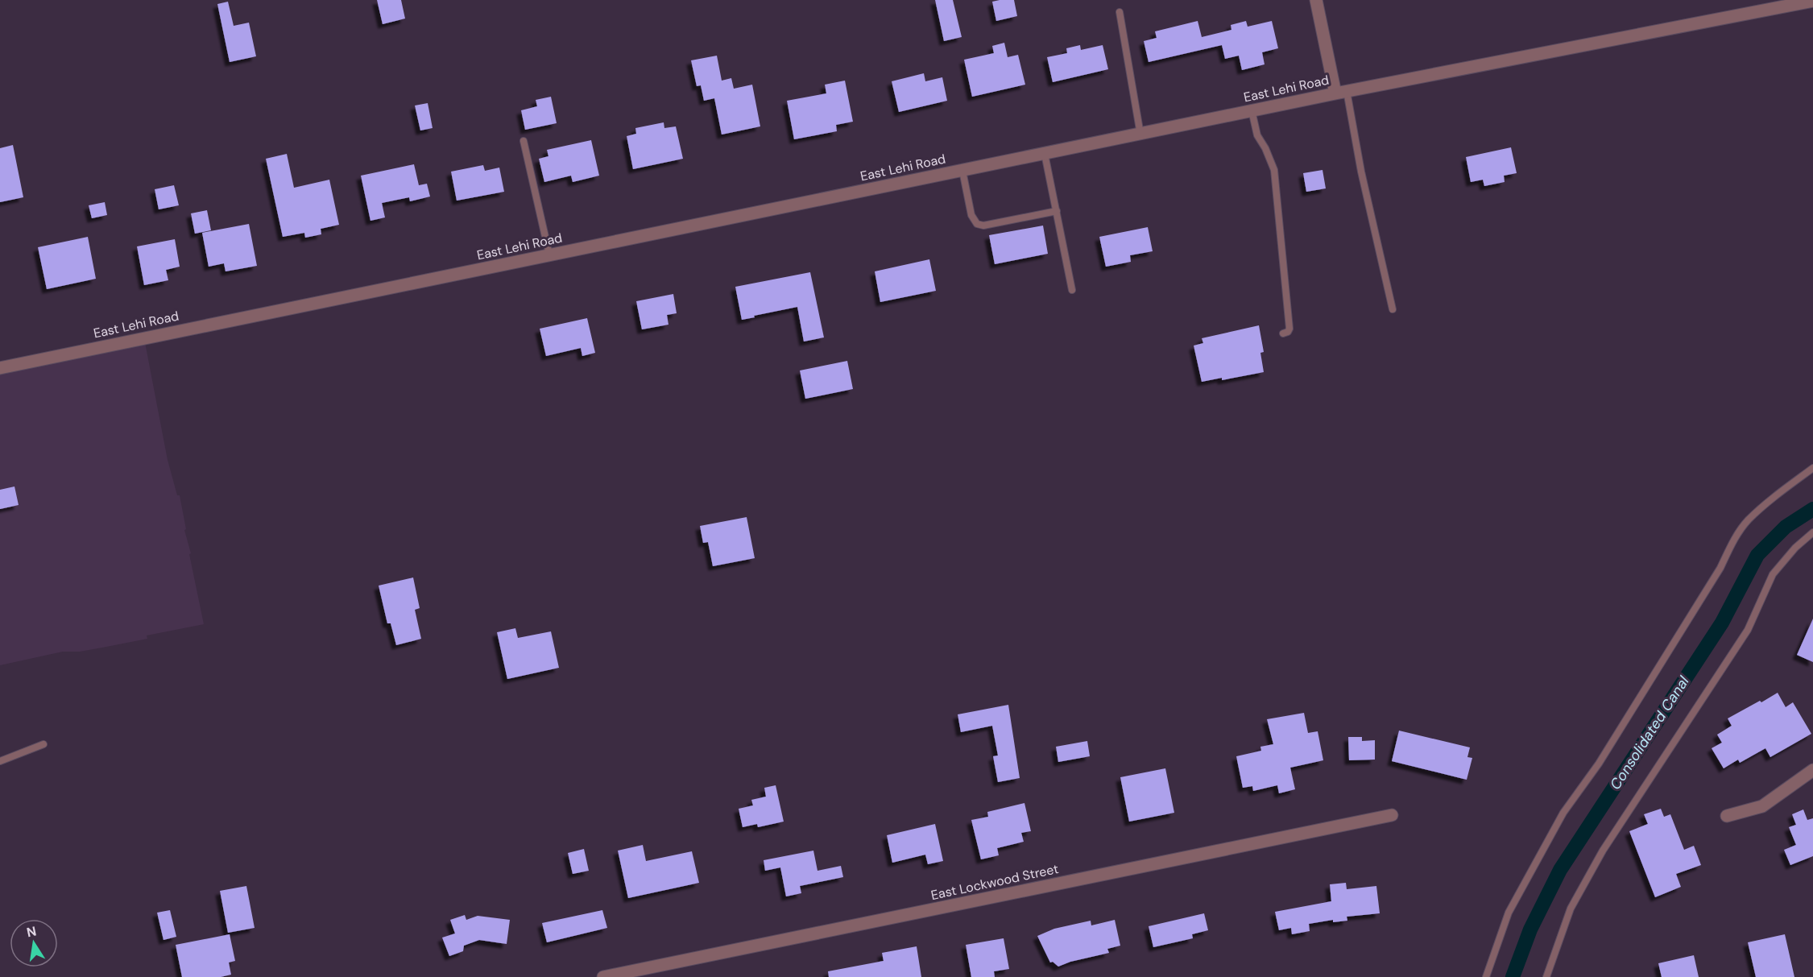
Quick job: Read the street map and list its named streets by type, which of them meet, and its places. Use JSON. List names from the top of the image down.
{
  "streets": {
    "street": ["East Lehi Road", "East Lockwood Street"]
  },
  "water": ["Consolidated Canal"],
  "north": "top"
}
